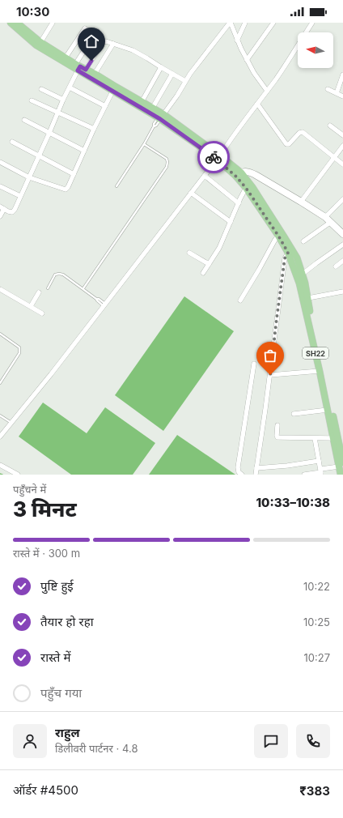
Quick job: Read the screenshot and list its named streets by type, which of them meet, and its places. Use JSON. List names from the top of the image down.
{
  "streets": {
    "main road": ["SH22"]
  },
  "north": "left",
  "page": {
    "status": "10:30",
    "heading": ["3 मिनट", "पहुँचने में", "10:33–10:38"],
    "panel": [
      "राहुल",
      "डिलीवरी पार्टनर · 4.8",
      "ऑर्डर #4500",
      "₹383"
    ],
    "bar": "रास्ते में · 300 m",
    "list": [
      ["पुष्टि हुई", "10:22"],
      ["तैयार हो रहा", "10:25"],
      ["रास्ते में", "10:27"],
      "पहुँच गया"
    ]
  }
}
